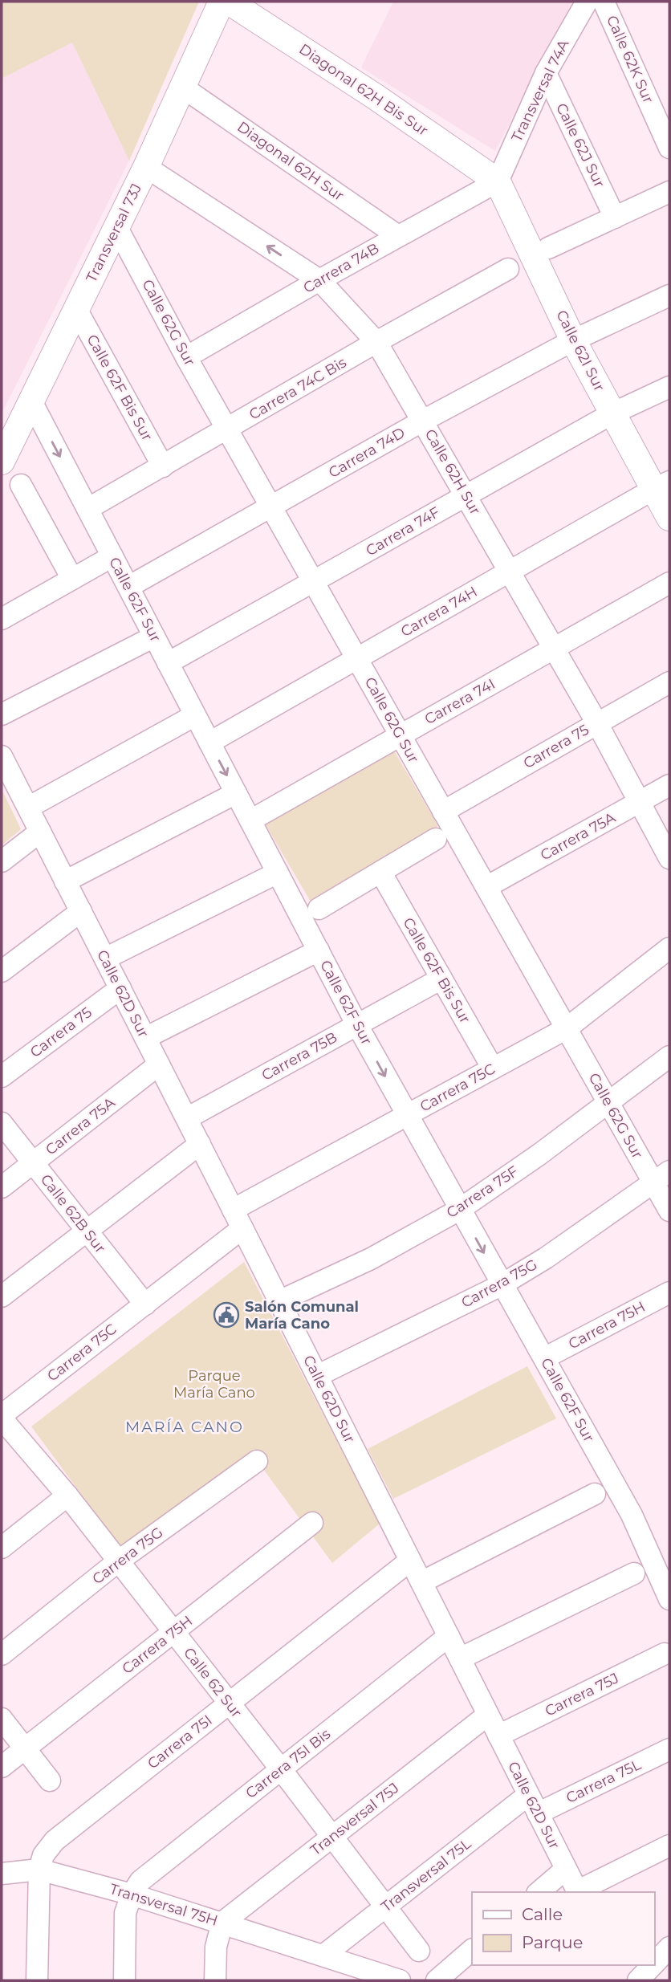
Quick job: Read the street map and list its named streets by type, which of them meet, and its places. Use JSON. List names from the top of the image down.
{
  "streets": {
    "street": [
      "Calle 62K Sur",
      "Diagonal 62H Bis Sur",
      "Transversal 74A",
      "Calle 62J Sur",
      "Diagonal 62H Sur",
      "Transversal 73J",
      "Carrera 74B",
      "Calle 62G Sur",
      "Calle 62I Sur",
      "Calle 62F Bis Sur",
      "Carrera 74C Bis",
      "Carrera 74D",
      "Calle 62H Sur",
      "Carrera 74F",
      "Calle 62F Sur",
      "Carrera 74H",
      "Carrera 74I",
      "Carrera 75",
      "Carrera 75A",
      "Calle 62D Sur",
      "Carrera 75B",
      "Carrera 75C",
      "Carrera 75F",
      "Calle 62B Sur",
      "Carrera 75G",
      "Carrera 75H",
      "Calle 62 Sur",
      "Carrera 75J",
      "Carrera 75I",
      "Carrera 75I Bis",
      "Carrera 75L",
      "Transversal 75J",
      "Transversal 75L",
      "Transversal 75H"
    ]
  },
  "crossings": [
    ["Diagonal 62H Bis Sur", "Transversal 74A"],
    ["Diagonal 62H Bis Sur", "Carrera 74B"],
    ["Diagonal 62H Bis Sur", "Calle 62I Sur"],
    ["Transversal 74A", "Calle 62J Sur"],
    ["Transversal 74A", "Carrera 74B"],
    ["Transversal 74A", "Calle 62I Sur"],
    ["Diagonal 62H Sur", "Transversal 73J"],
    ["Diagonal 62H Sur", "Carrera 74B"],
    ["Transversal 73J", "Calle 62G Sur"],
    ["Transversal 73J", "Calle 62F Bis Sur"],
    ["Transversal 73J", "Calle 62H Sur"],
    ["Transversal 73J", "Calle 62F Sur"],
    ["Carrera 74B", "Calle 62G Sur"],
    ["Carrera 74B", "Calle 62I Sur"],
    ["Carrera 74B", "Calle 62H Sur"],
    ["Calle 62G Sur", "Carrera 74C Bis"],
    ["Calle 62G Sur", "Carrera 74D"],
    ["Calle 62G Sur", "Carrera 74F"],
    ["Calle 62G Sur", "Carrera 74H"],
    ["Calle 62G Sur", "Carrera 74I"],
    ["Calle 62G Sur", "Carrera 75"],
    ["Calle 62G Sur", "Carrera 75A"],
    ["Calle 62G Sur", "Carrera 75C"],
    ["Calle 62G Sur", "Carrera 75F"],
    ["Calle 62G Sur", "Carrera 75G"],
    ["Calle 62I Sur", "Carrera 74D"],
    ["Calle 62I Sur", "Carrera 74F"],
    ["Calle 62I Sur", "Carrera 74H"],
    ["Calle 62F Bis Sur", "Carrera 74C Bis"],
    ["Calle 62F Bis Sur", "Carrera 75B"],
    ["Calle 62F Bis Sur", "Carrera 75C"],
    ["Carrera 74C Bis", "Calle 62H Sur"],
    ["Carrera 74C Bis", "Calle 62F Sur"],
    ["Carrera 74D", "Calle 62H Sur"],
    ["Carrera 74D", "Calle 62F Sur"],
    ["Calle 62H Sur", "Carrera 74F"],
    ["Calle 62H Sur", "Carrera 74H"],
    ["Calle 62H Sur", "Carrera 74I"],
    ["Calle 62H Sur", "Carrera 75"],
    ["Calle 62H Sur", "Carrera 75A"],
    ["Carrera 74F", "Calle 62F Sur"],
    ["Calle 62F Sur", "Carrera 74H"],
    ["Calle 62F Sur", "Carrera 74I"],
    ["Calle 62F Sur", "Carrera 75B"],
    ["Calle 62F Sur", "Carrera 75C"],
    ["Calle 62F Sur", "Carrera 75F"],
    ["Calle 62F Sur", "Carrera 75G"],
    ["Calle 62F Sur", "Carrera 75H"],
    ["Carrera 75", "Calle 62D Sur"],
    ["Carrera 75A", "Calle 62D Sur"],
    ["Carrera 75A", "Calle 62B Sur"],
    ["Calle 62D Sur", "Carrera 75B"],
    ["Calle 62D Sur", "Carrera 75C"],
    ["Calle 62D Sur", "Carrera 75F"],
    ["Calle 62D Sur", "Carrera 75G"],
    ["Calle 62D Sur", "Carrera 75J"],
    ["Calle 62D Sur", "Carrera 75I"],
    ["Calle 62D Sur", "Carrera 75I Bis"],
    ["Calle 62D Sur", "Carrera 75L"],
    ["Calle 62D Sur", "Transversal 75J"],
    ["Calle 62D Sur", "Transversal 75L"],
    ["Carrera 75C", "Calle 62B Sur"],
    ["Carrera 75C", "Calle 62 Sur"],
    ["Carrera 75G", "Calle 62 Sur"],
    ["Carrera 75H", "Calle 62 Sur"],
    ["Calle 62 Sur", "Carrera 75I"],
    ["Calle 62 Sur", "Carrera 75I Bis"],
    ["Calle 62 Sur", "Transversal 75J"],
    ["Calle 62 Sur", "Transversal 75L"],
    ["Carrera 75I", "Transversal 75H"],
    ["Carrera 75I Bis", "Transversal 75H"],
    ["Transversal 75J", "Transversal 75H"],
    ["Transversal 75L", "Transversal 75H"]
  ],
  "districts": ["MARÍA CANO"],
  "parks": ["Parque María Cano"],
  "places": {
    "public building": ["Salón Comunal María Cano"]
  },
  "legend": ["Calle", "Parque"]
}
